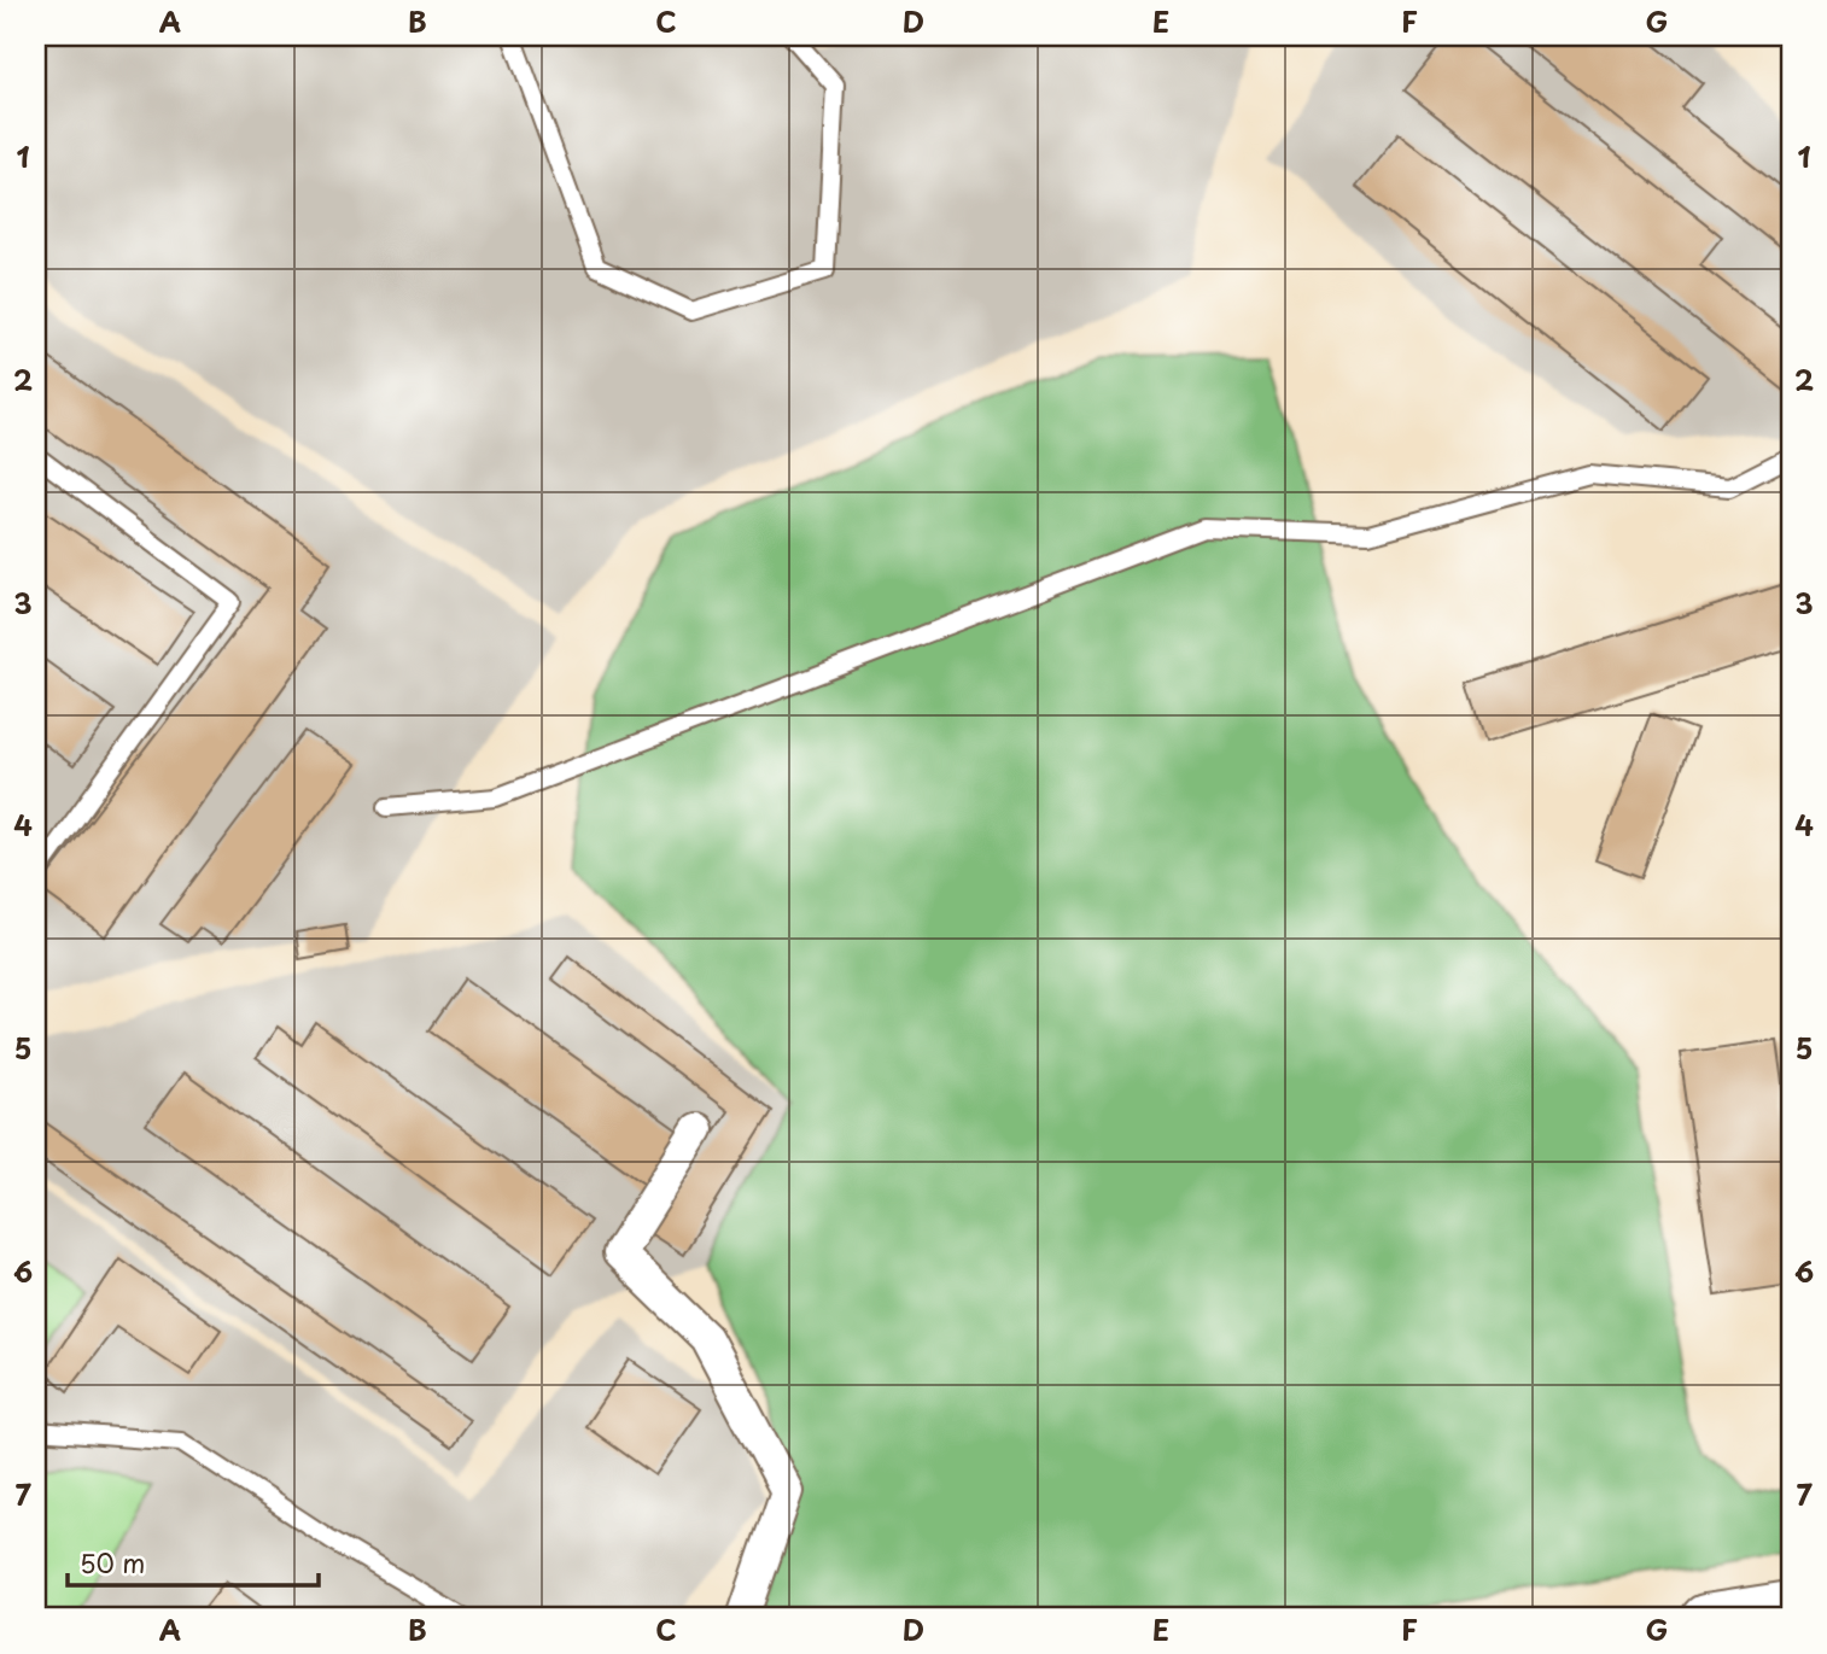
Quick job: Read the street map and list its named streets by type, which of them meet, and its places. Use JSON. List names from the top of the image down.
{
  "scale_bar": "50 m",
  "grid": {
    "columns": [
      "A",
      "B",
      "C",
      "D",
      "E",
      "F",
      "G"
    ],
    "rows": [
      "1",
      "2",
      "3",
      "4",
      "5",
      "6",
      "7"
    ]
  }
}
